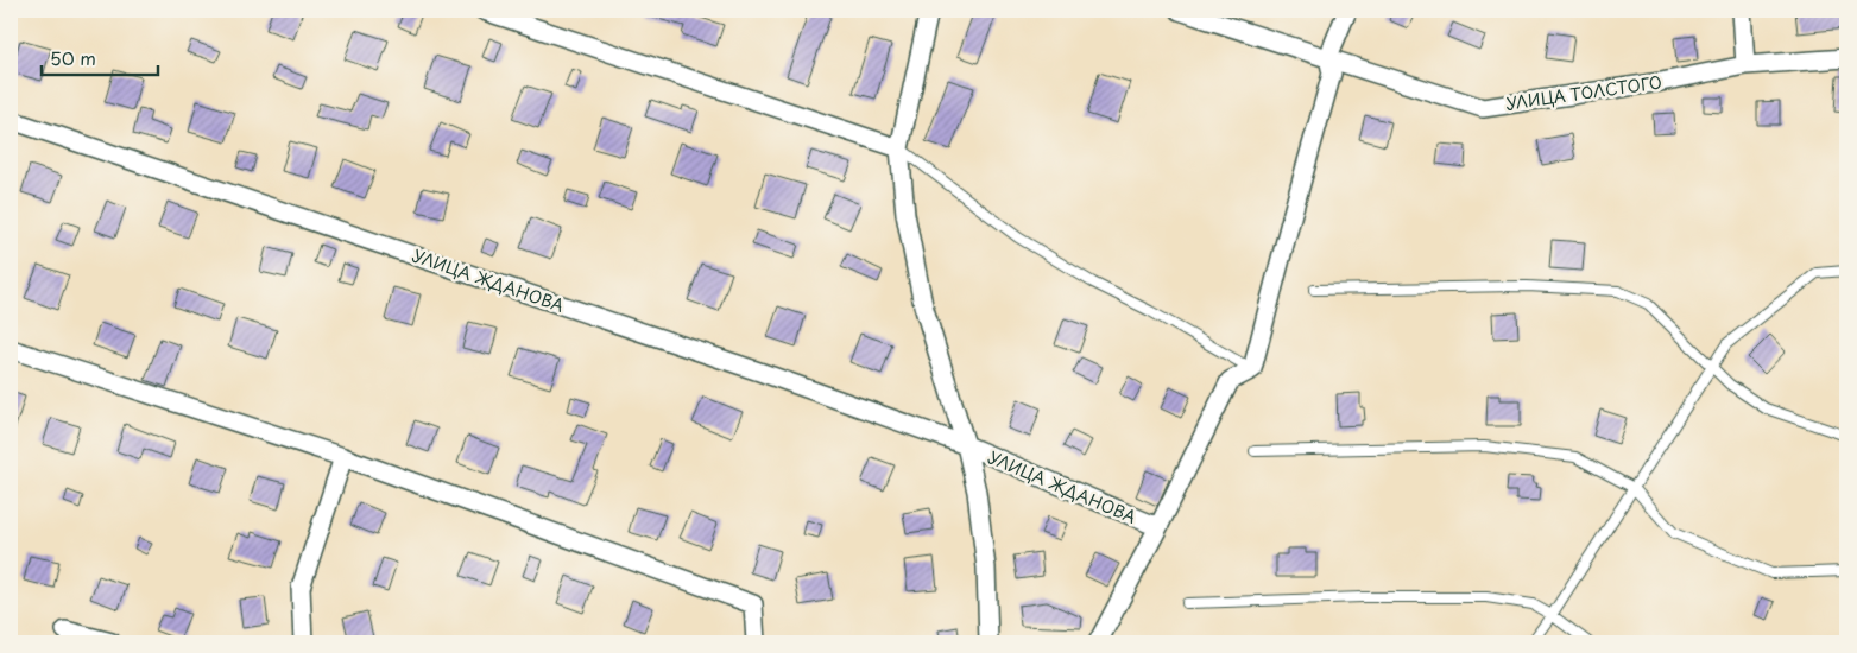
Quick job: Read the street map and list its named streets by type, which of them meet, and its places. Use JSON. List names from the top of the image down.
{
  "streets": {
    "street": ["УЛИЦА ТОЛСТОГО", "УЛИЦА ЖДАНОВА"]
  },
  "scale_bar": "50 m"
}
